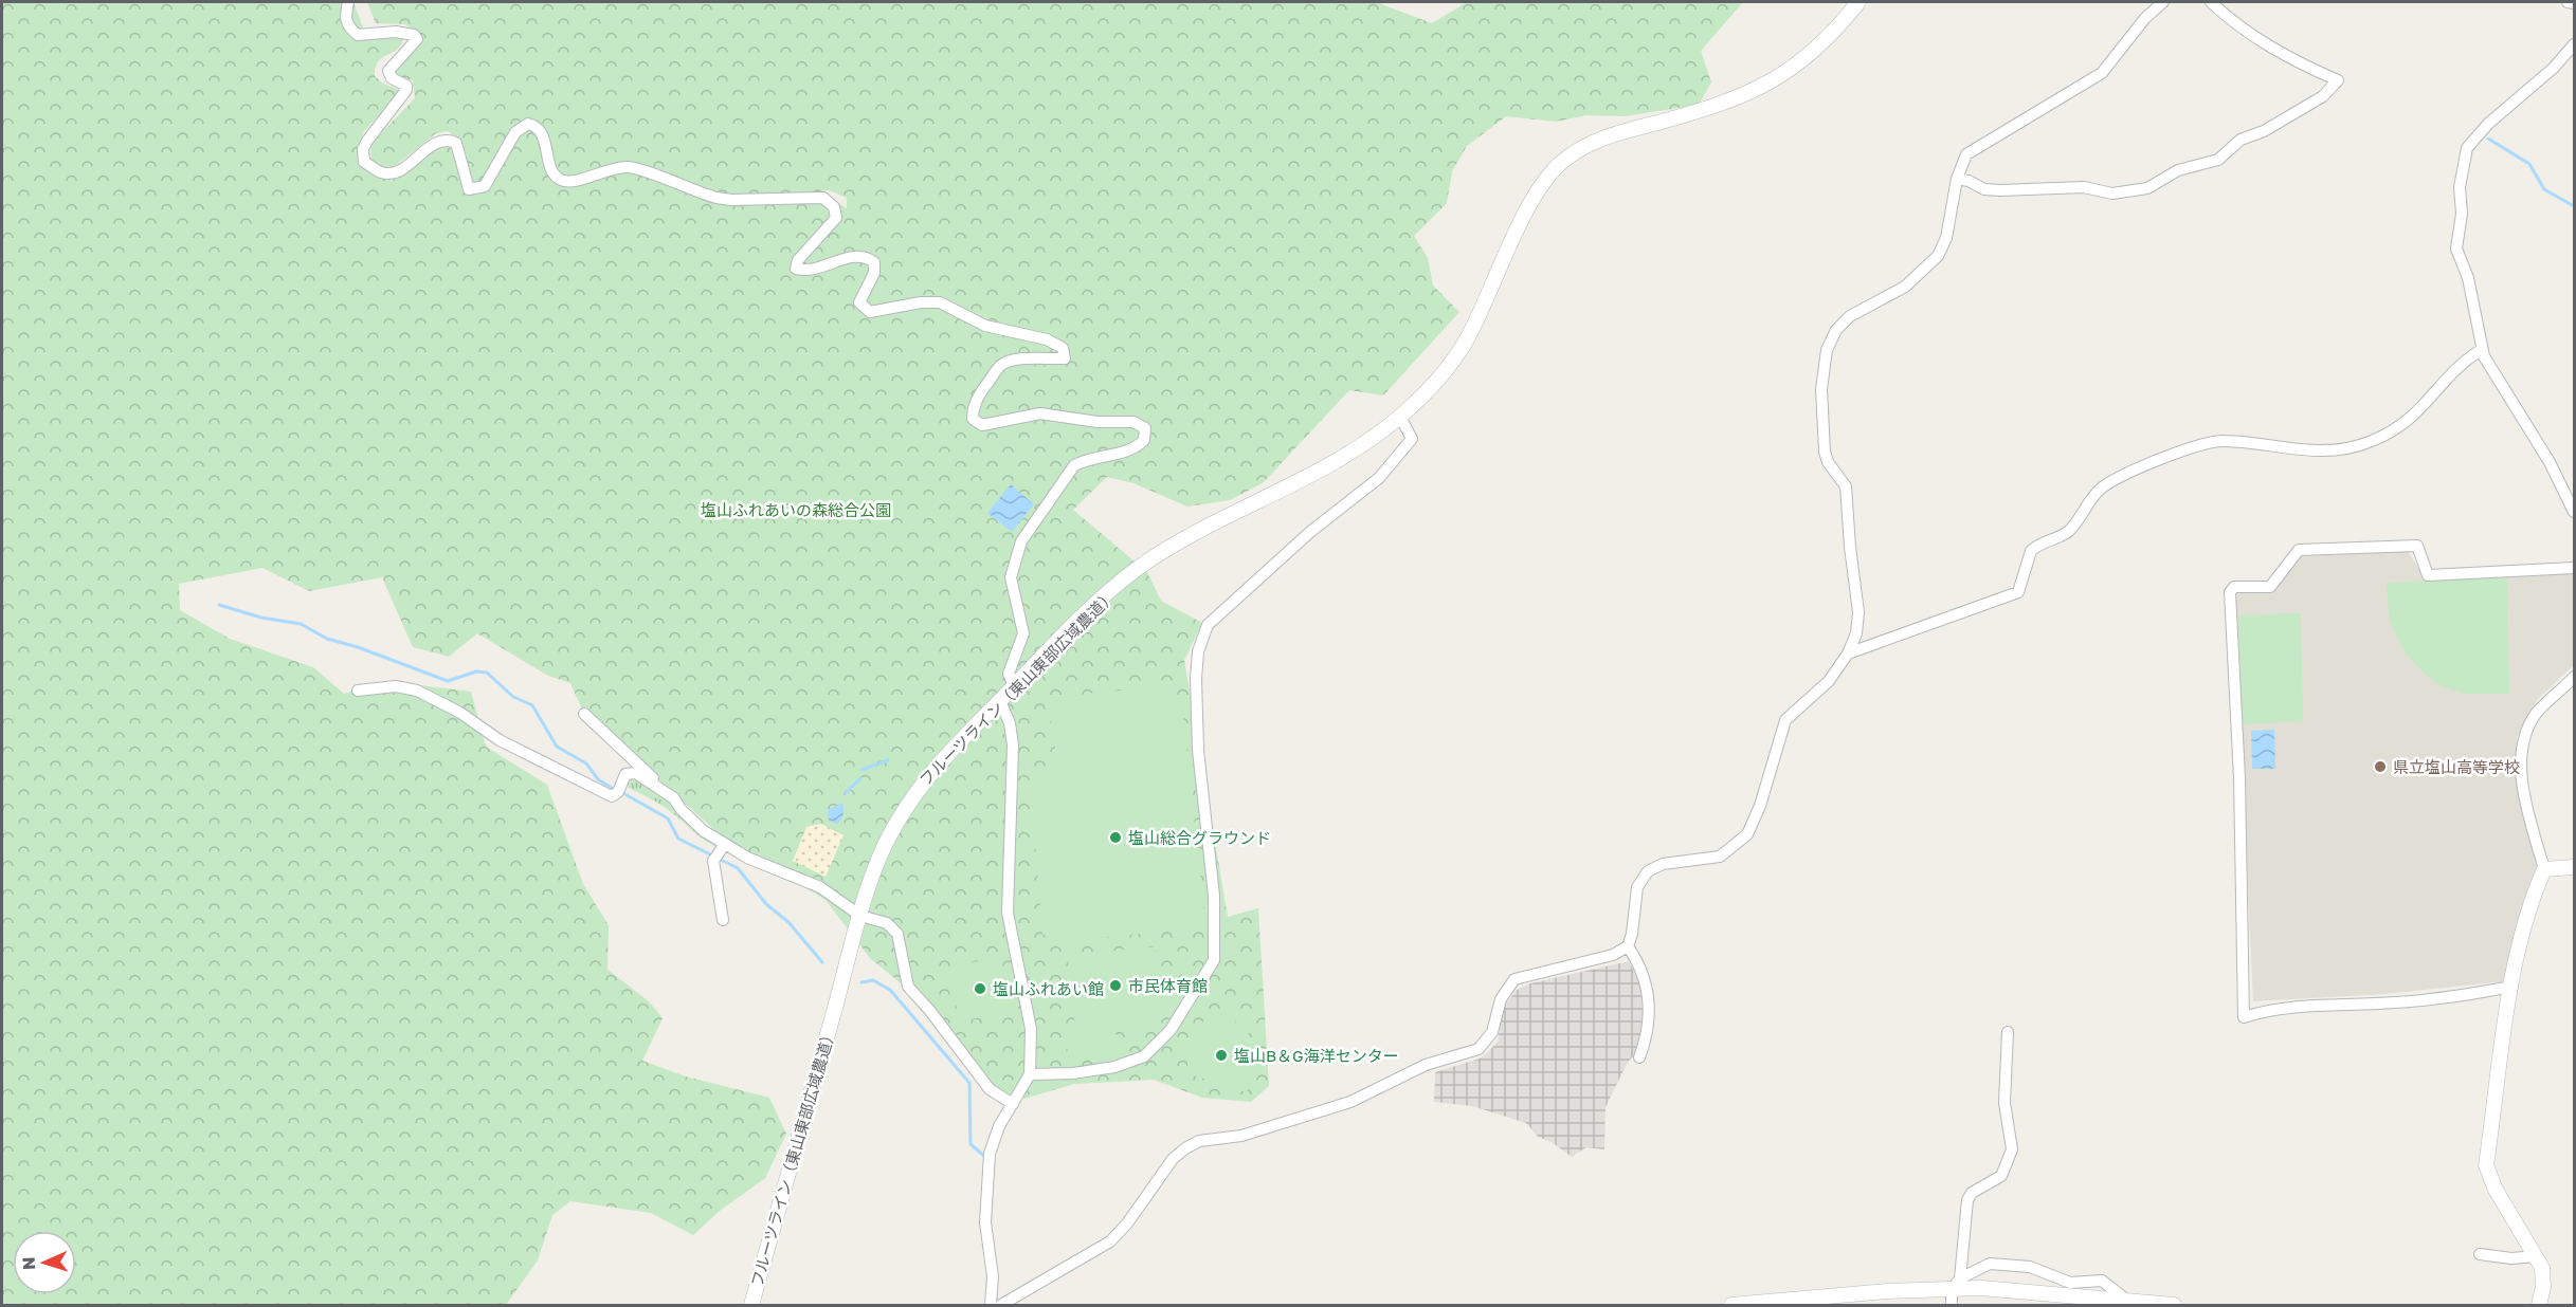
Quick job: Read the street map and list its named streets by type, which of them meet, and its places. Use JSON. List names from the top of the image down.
{
  "streets": {
    "street": ["フルーツライン（東山東部広域農道）"]
  },
  "parks": ["塩山ふれあいの森総合公園"],
  "places": [
    "県立塩山高等学校",
    "塩山総合グラウンド",
    "市民体育館",
    "塩山ふれあい館",
    "塩山B＆G海洋センター"
  ],
  "north": "left"
}
